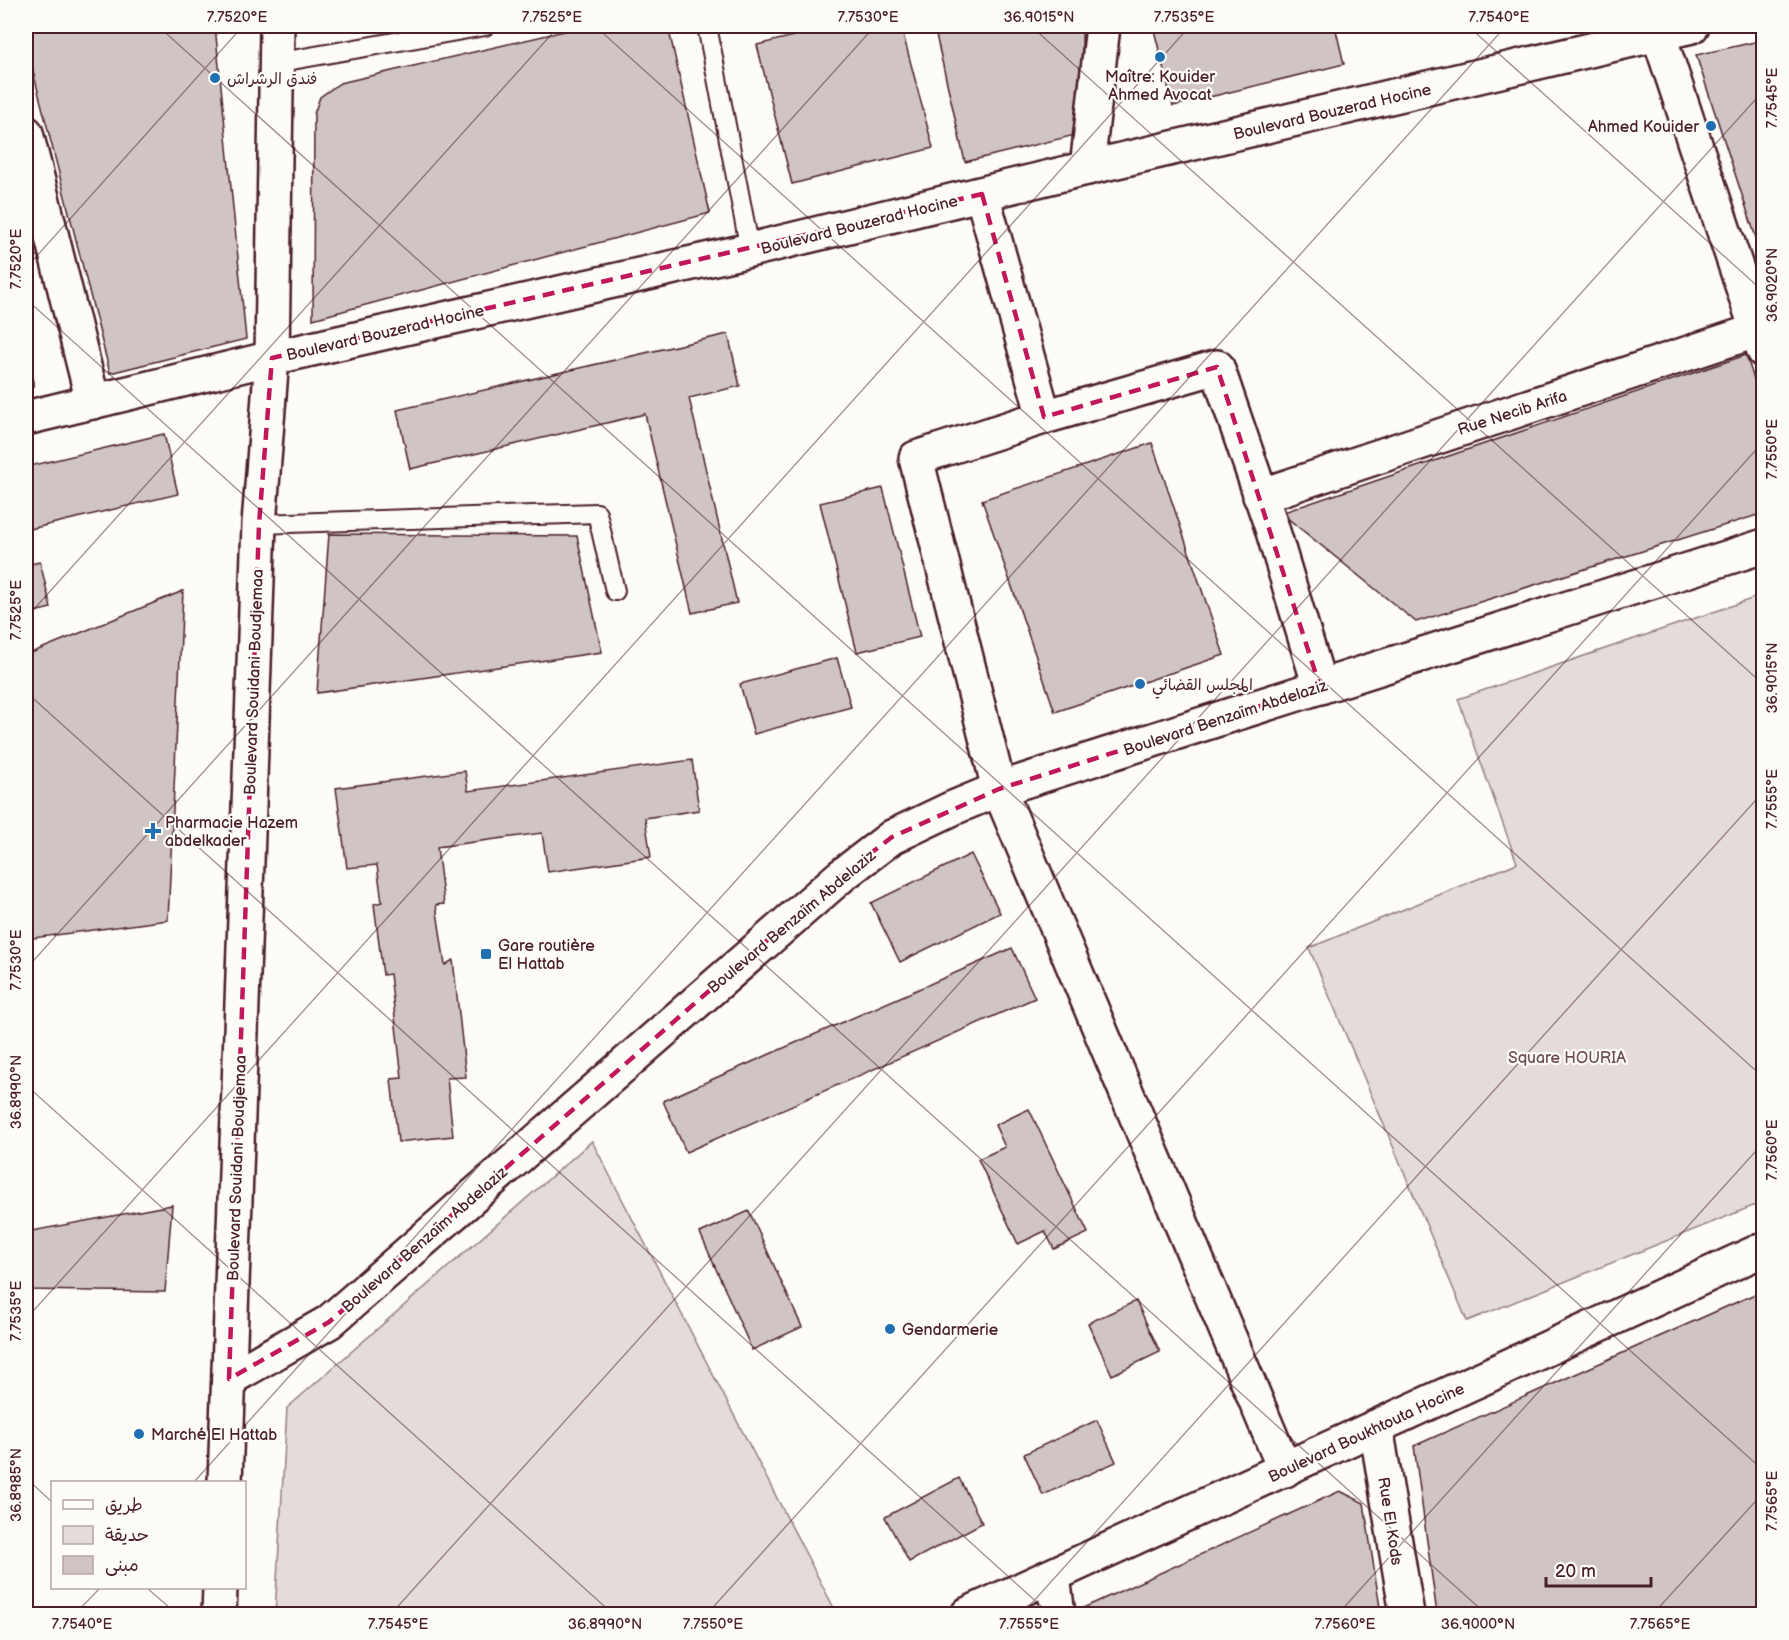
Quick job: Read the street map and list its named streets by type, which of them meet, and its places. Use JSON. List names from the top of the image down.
{
  "streets": {
    "street": [
      "Boulevard Bouzerad Hocine",
      "Rue Necib Arifa",
      "Boulevard Souidani Boudjemaa",
      "Boulevard Benzaïm Abdelaziz",
      "Boulevard Boukhtouta Hocine",
      "Rue El Kods"
    ]
  },
  "crossings": [
    ["Boulevard Bouzerad Hocine", "Boulevard Souidani Boudjemaa"],
    ["Boulevard Souidani Boudjemaa", "Boulevard Benzaïm Abdelaziz"],
    ["Boulevard Boukhtouta Hocine", "Rue El Kods"]
  ],
  "parks": ["Square HOURIA"],
  "places": {
    "other": [
      "Maître: Kouider Ahmed Avocat",
      "فندق الرشراش",
      "Ahmed Kouider",
      "المجلس القضائي",
      "Gendarmerie",
      "Marché El Hattab"
    ],
    "health": ["Pharmacie Hazem abdelkader"],
    "transit": ["Gare routière El Hattab"]
  },
  "legend": ["طريق", "حديقة", "مبنى"],
  "scale_bar": "20 m",
  "coordinates": [
    "7.7520°E",
    "7.7525°E",
    "7.7530°E",
    "36.9015°N",
    "7.7535°E",
    "7.7540°E",
    "7.7545°E",
    "36.9020°N",
    "7.7550°E",
    "7.7555°E",
    "36.8990°N",
    "7.7560°E",
    "36.8985°N",
    "7.7565°E",
    "36.9000°N"
  ]
}
